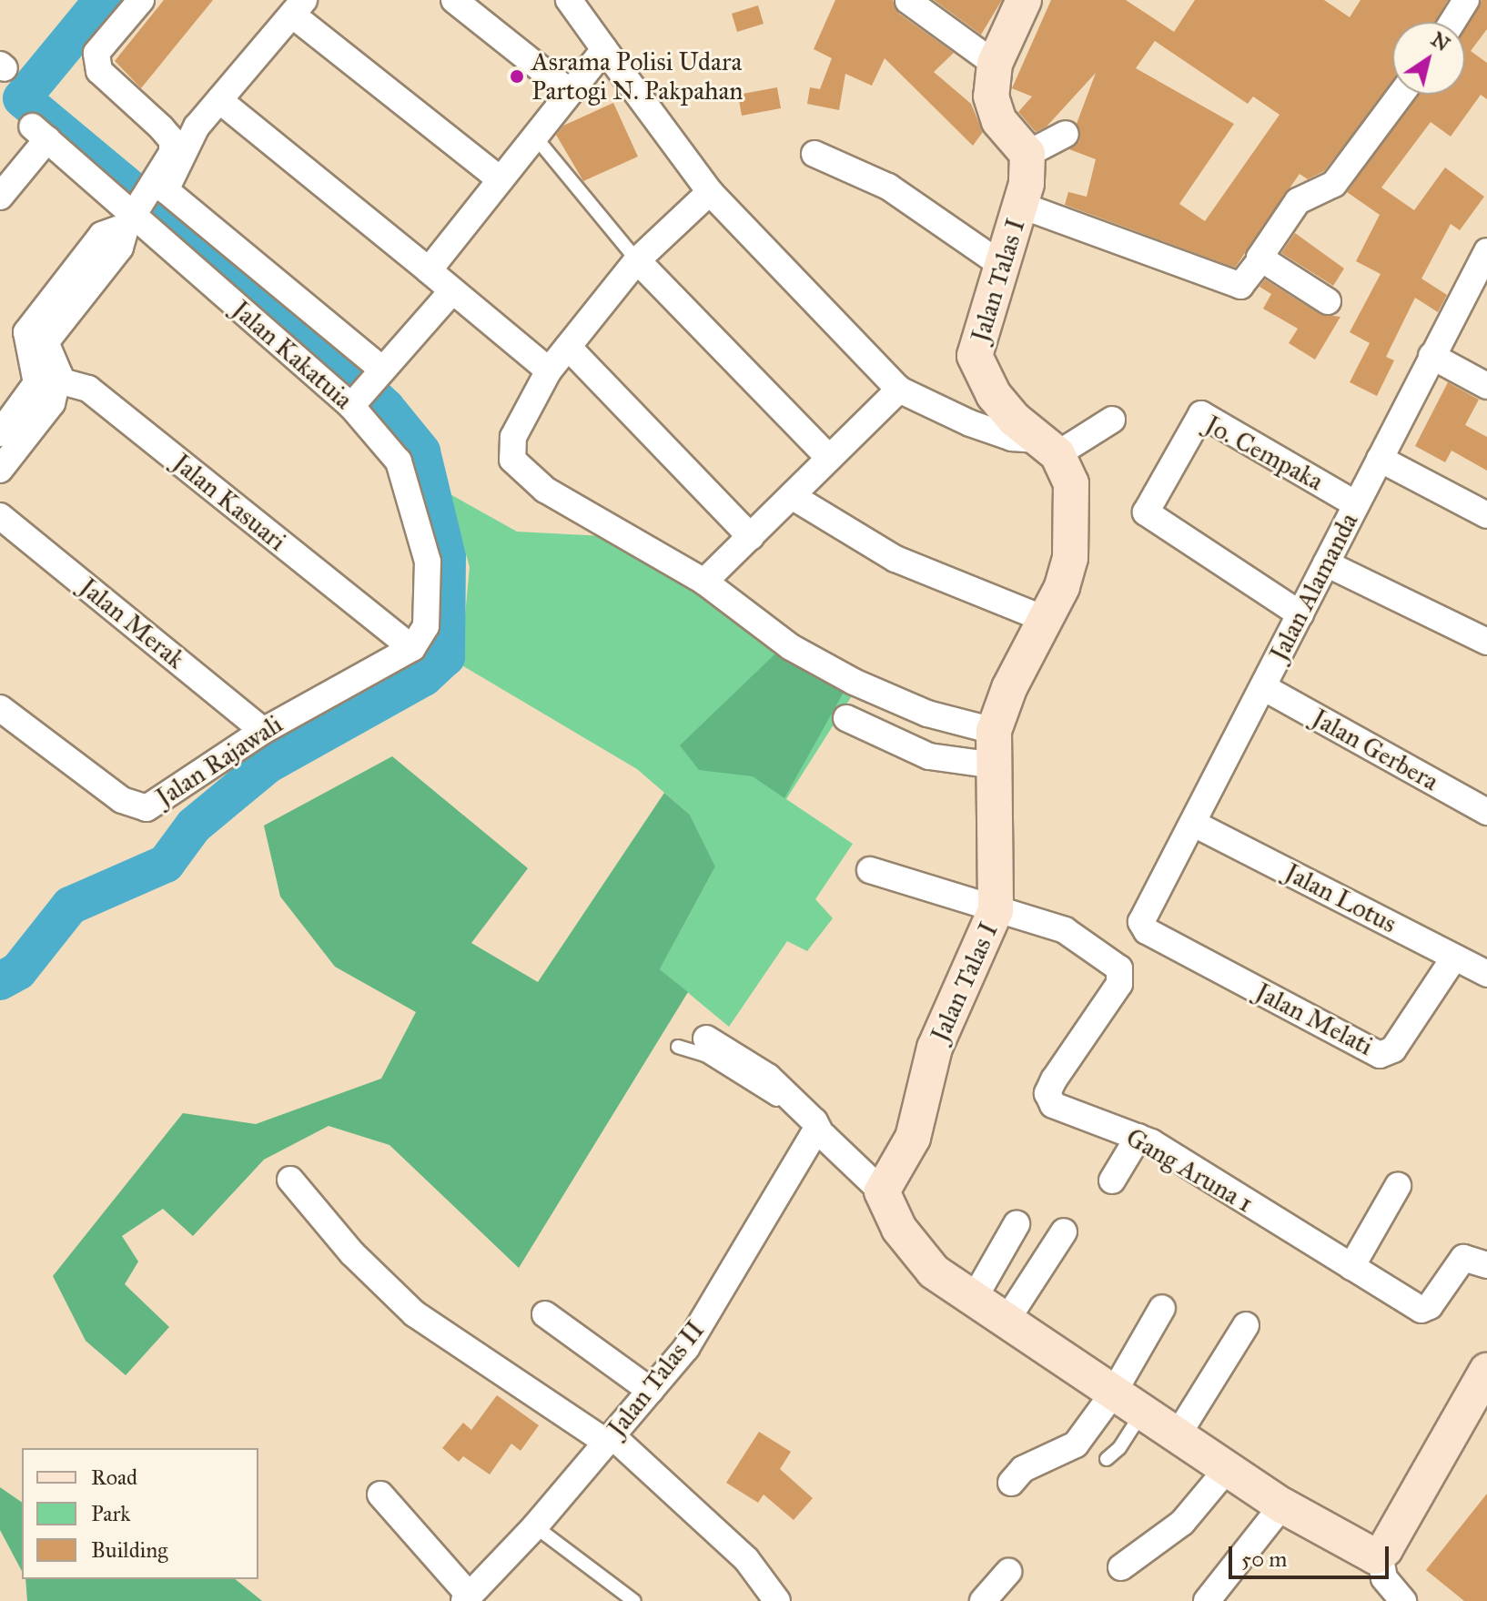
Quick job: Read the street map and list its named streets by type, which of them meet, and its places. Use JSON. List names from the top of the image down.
{
  "streets": {
    "street": [
      "Jalan Talas I",
      "Jalan Kakatuia",
      "Jo. Cempaka",
      "Jalan Kasuari",
      "Jalan Alamanda",
      "Jalan Merak",
      "Jalan Gerbera",
      "Jalan Rajawali",
      "Jalan Lotus",
      "Jalan Melati",
      "Gang Aruna 1",
      "Jalan Talas II"
    ]
  },
  "crossings": [
    ["Jalan Talas I", "Gang Aruna 1"],
    ["Jalan Kakatuia", "Jalan Kasuari"],
    ["Jalan Kakatuia", "Jalan Rajawali"],
    ["Jo. Cempaka", "Jalan Alamanda"],
    ["Jalan Kasuari", "Jalan Rajawali"],
    ["Jalan Alamanda", "Jalan Gerbera"],
    ["Jalan Alamanda", "Jalan Lotus"],
    ["Jalan Alamanda", "Jalan Melati"],
    ["Jalan Merak", "Jalan Rajawali"],
    ["Jalan Lotus", "Jalan Melati"]
  ],
  "places": ["Asrama Polisi Udara Partogi N. Pakpahan"],
  "legend": ["Road", "Park", "Building"],
  "scale_bar": "50 m",
  "north": "top right"
}
